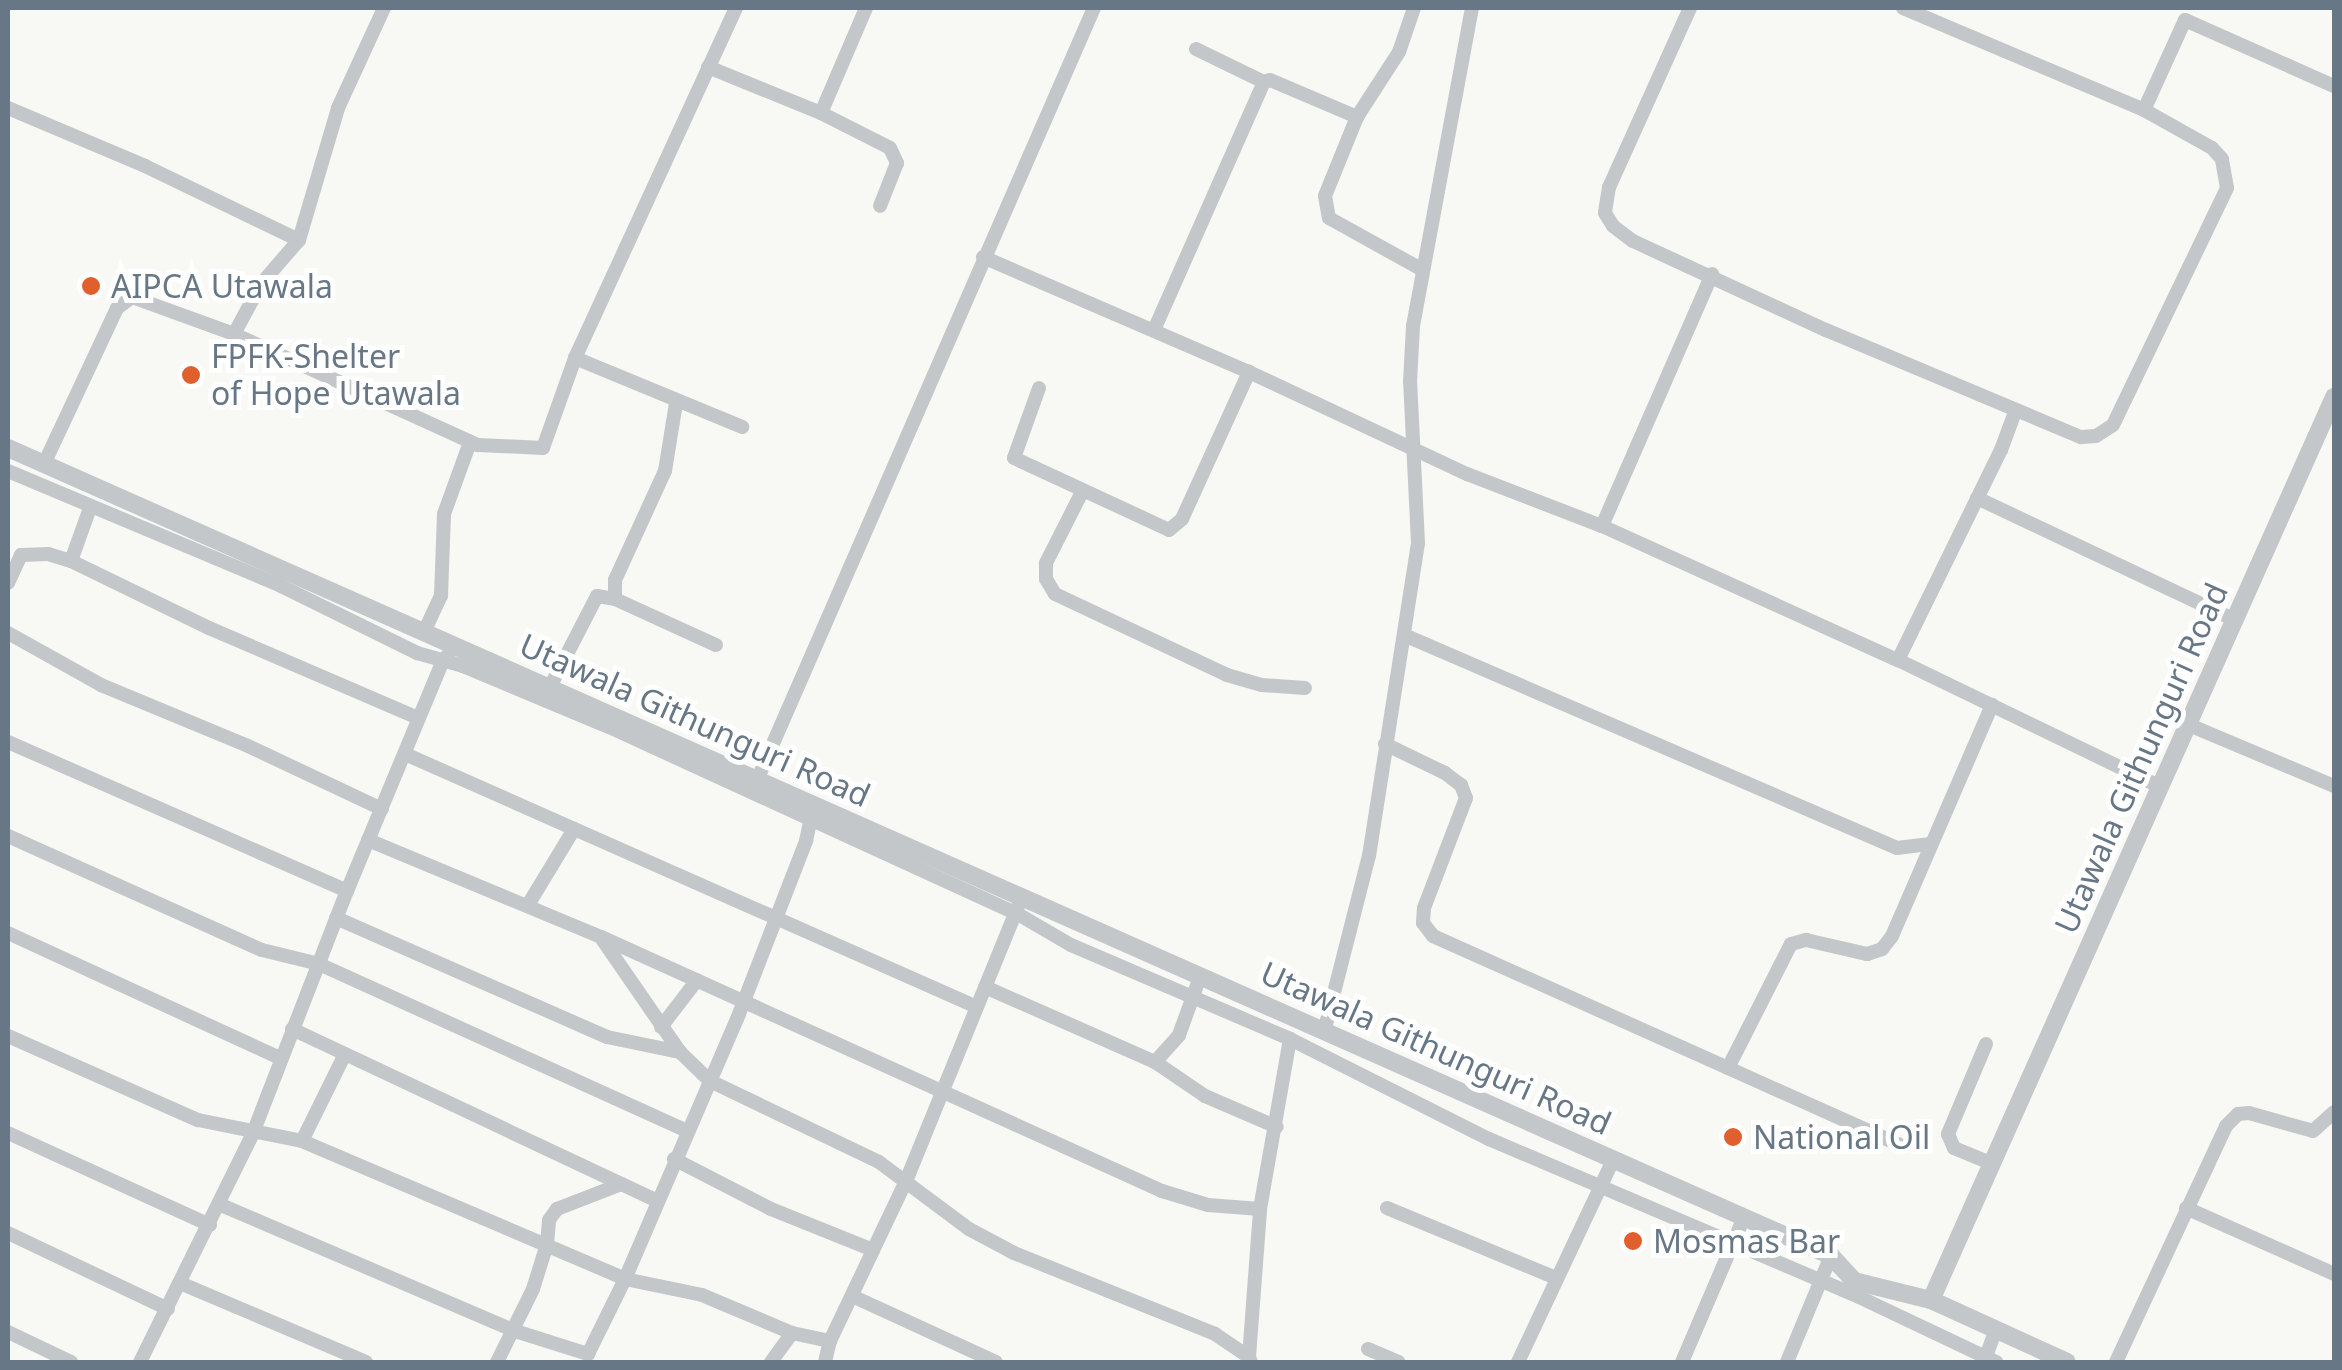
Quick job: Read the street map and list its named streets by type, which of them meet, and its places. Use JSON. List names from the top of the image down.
{
  "streets": {
    "street": ["Utawala Githunguri Road"]
  },
  "places": [
    "AIPCA Utawala",
    "FPFK-Shelter of Hope Utawala",
    "National Oil",
    "Mosmas Bar"
  ]
}
